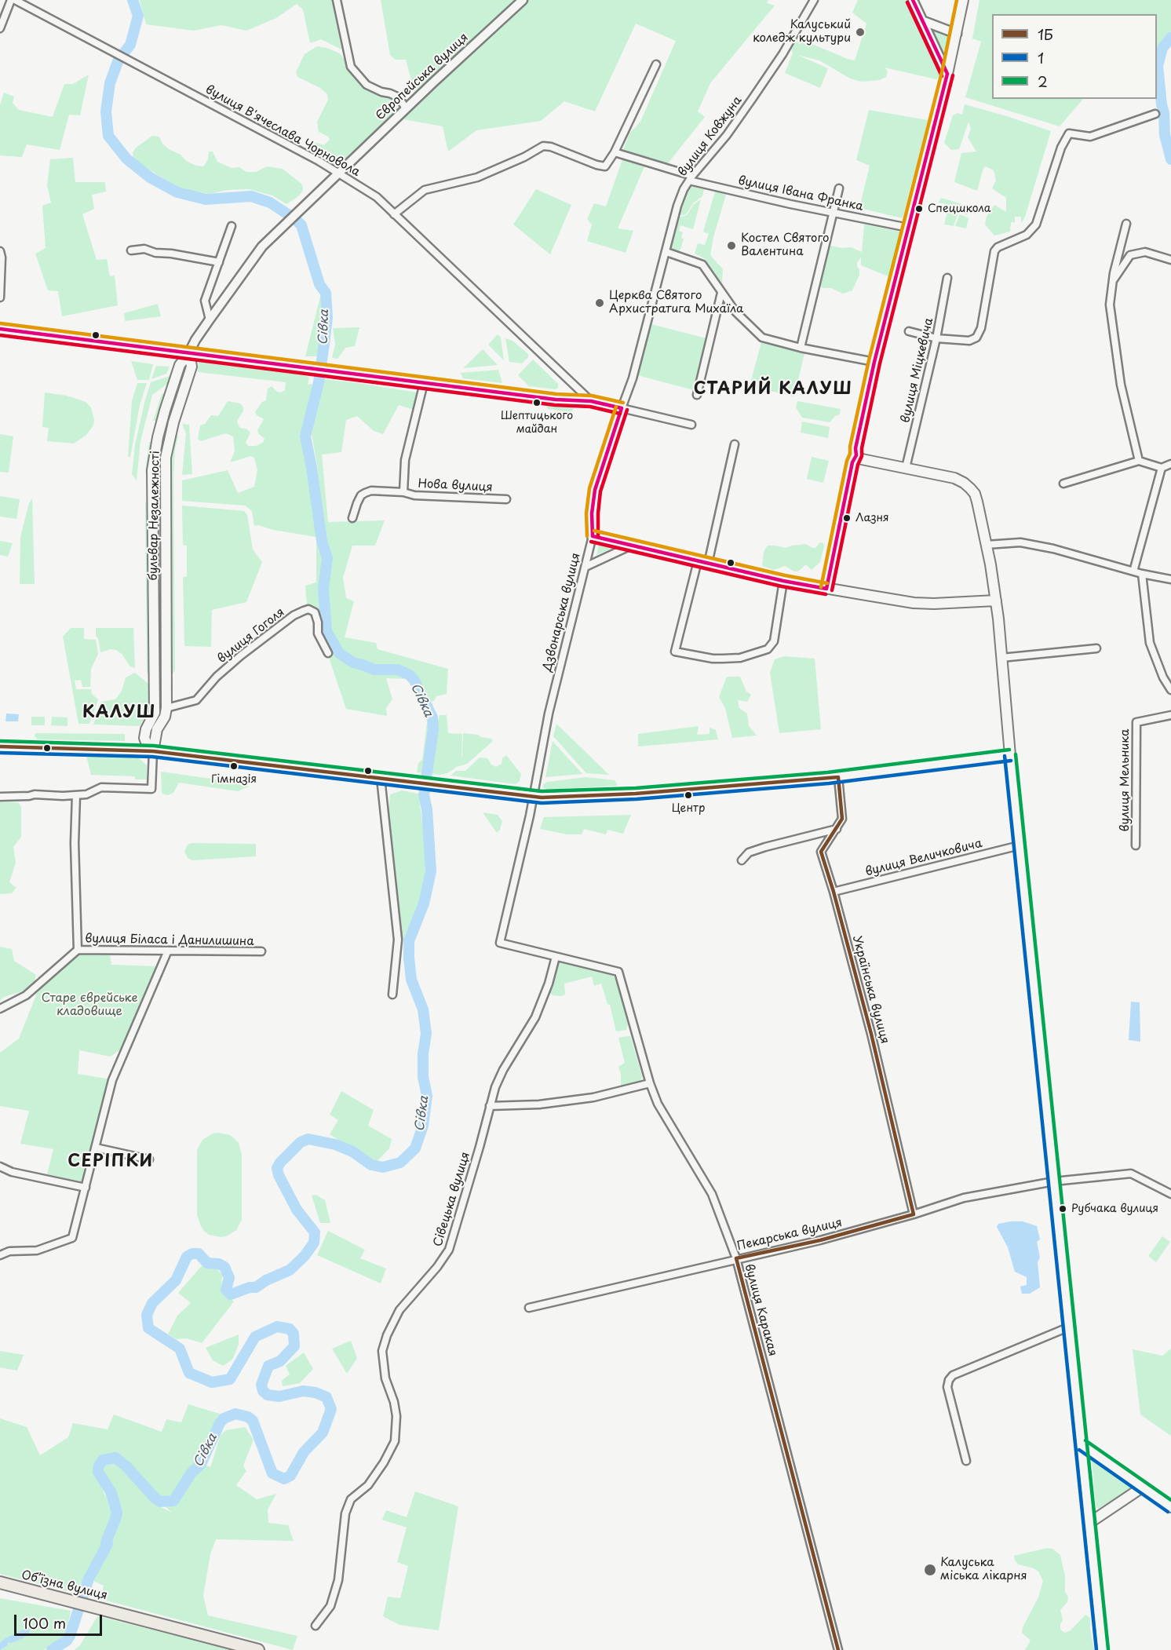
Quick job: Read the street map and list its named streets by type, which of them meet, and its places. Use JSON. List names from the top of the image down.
{
  "streets": {
    "main road": ["бульвар Незалежності", "Дзвонарська вулиця", "Обʼїзна вулиця"],
    "street": [
      "Європейська вулиця",
      "вулиця В'ячеслава Чорновола",
      "вулиця Ковжуна",
      "вулиця Івана Франка",
      "вулиця Міцкевича",
      "Нова вулиця",
      "вулиця Гоголя",
      "вулиця Мельника",
      "вулиця Величковича",
      "вулиця Біласа і Данилишина",
      "Українська вулиця",
      "Сівецька вулиця",
      "Пекарська вулиця",
      "вулиця Каракая"
    ]
  },
  "crossings": [
    ["Європейська вулиця", "вулиця В'ячеслава Чорновола"],
    ["Європейська вулиця", "бульвар Незалежності"],
    ["вулиця Ковжуна", "вулиця Івана Франка"],
    ["вулиця Ковжуна", "Дзвонарська вулиця"],
    ["бульвар Незалежності", "вулиця Гоголя"],
    ["вулиця Величковича", "Українська вулиця"],
    ["Українська вулиця", "Пекарська вулиця"],
    ["Сівецька вулиця", "вулиця Каракая"],
    ["Пекарська вулиця", "вулиця Каракая"]
  ],
  "districts": ["СТАРИЙ КАЛУШ", "КАЛУШ", "СЕРІПКИ"],
  "water": ["Сівка"],
  "parks": ["Старе єврейське кладовище"],
  "places": [
    "Калуський коледж культури",
    "Спецшкола",
    "Костел Святого Валентина",
    "Церква Святого Архистратига Михаїла",
    "Шептицького майдан",
    "Лазня",
    "Гімназія",
    "Центр",
    "Рубчака вулиця",
    "Калуська міська лікарня"
  ],
  "lines": ["transit line 2", "transit line 1Б", "transit line 1"],
  "legend": ["1Б", "1", "2"],
  "scale_bar": "100 m"
}
